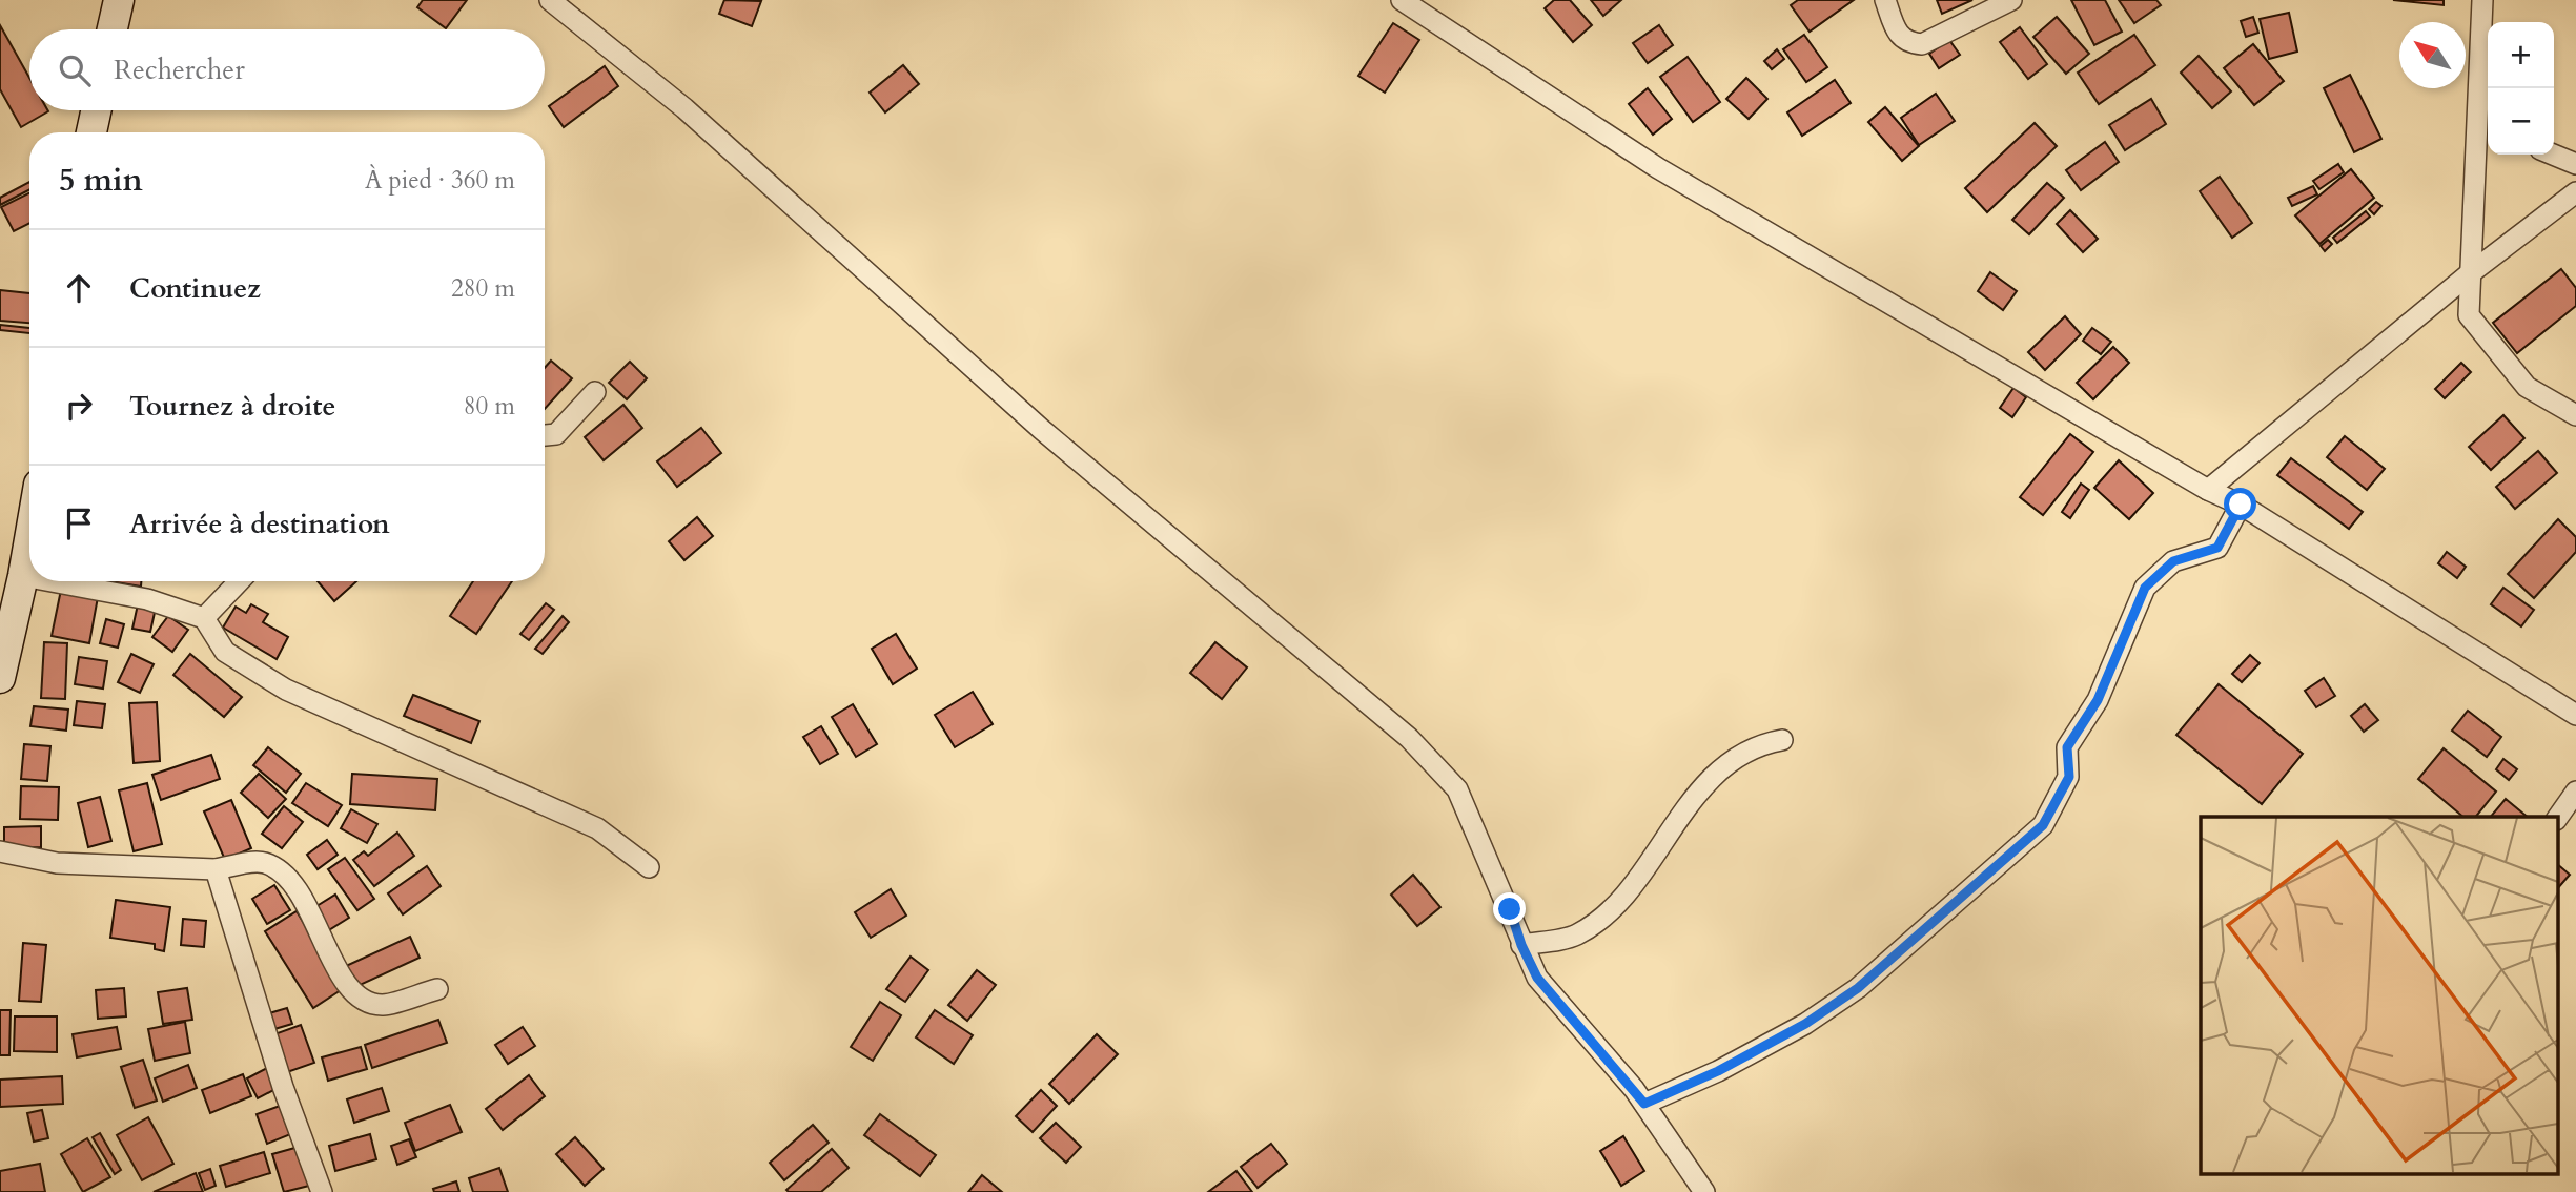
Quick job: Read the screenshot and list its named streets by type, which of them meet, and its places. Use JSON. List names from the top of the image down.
{
  "north": "top left",
  "page": {
    "map_buttons": ["+", "−"],
    "search": "Rechercher",
    "heading": ["5 min", "À pied · 360 m"],
    "list": [
      ["Continuez", "280 m"],
      ["Tournez à droite", "80 m"],
      "Arrivée à destination"
    ]
  }
}
